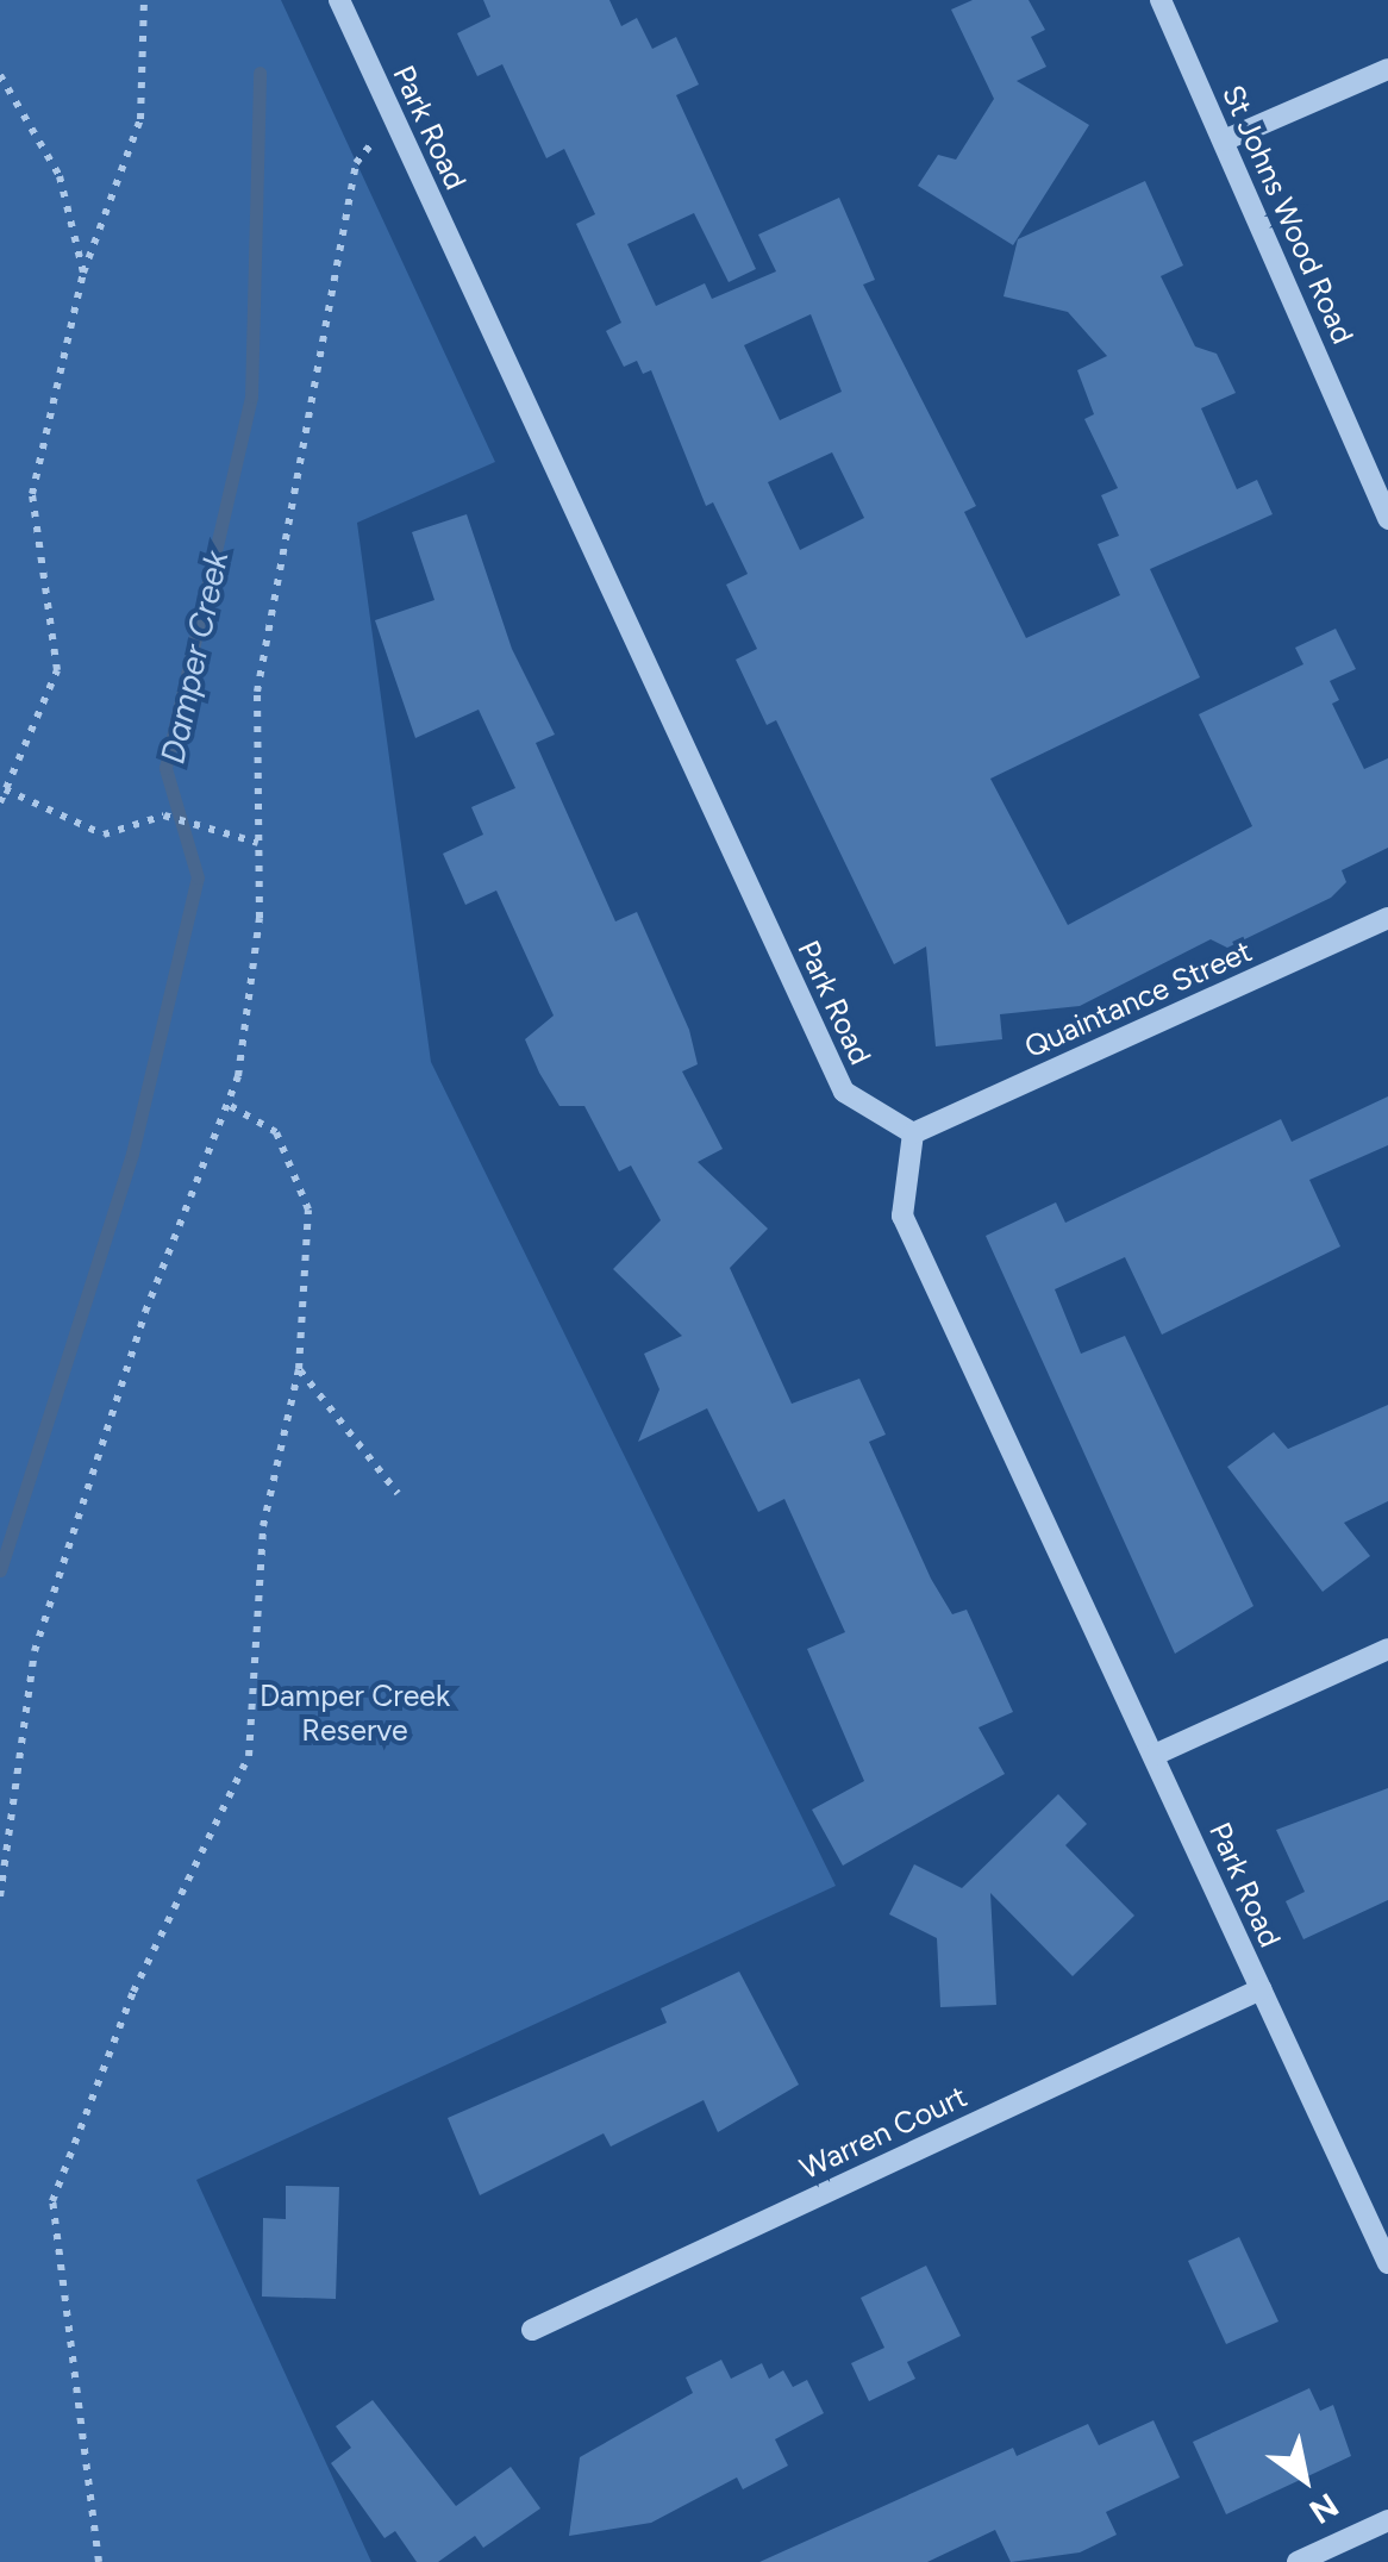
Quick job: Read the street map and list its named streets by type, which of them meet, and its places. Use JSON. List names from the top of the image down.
{
  "streets": {
    "street": [
      "Park Road",
      "St Johns Wood Road",
      "Quaintance Street",
      "Warren Court"
    ]
  },
  "crossings": [
    ["Park Road", "Quaintance Street"],
    ["Park Road", "Warren Court"]
  ],
  "water": ["Damper Creek"],
  "parks": ["Damper Creek Reserve"],
  "north": "bottom right"
}
